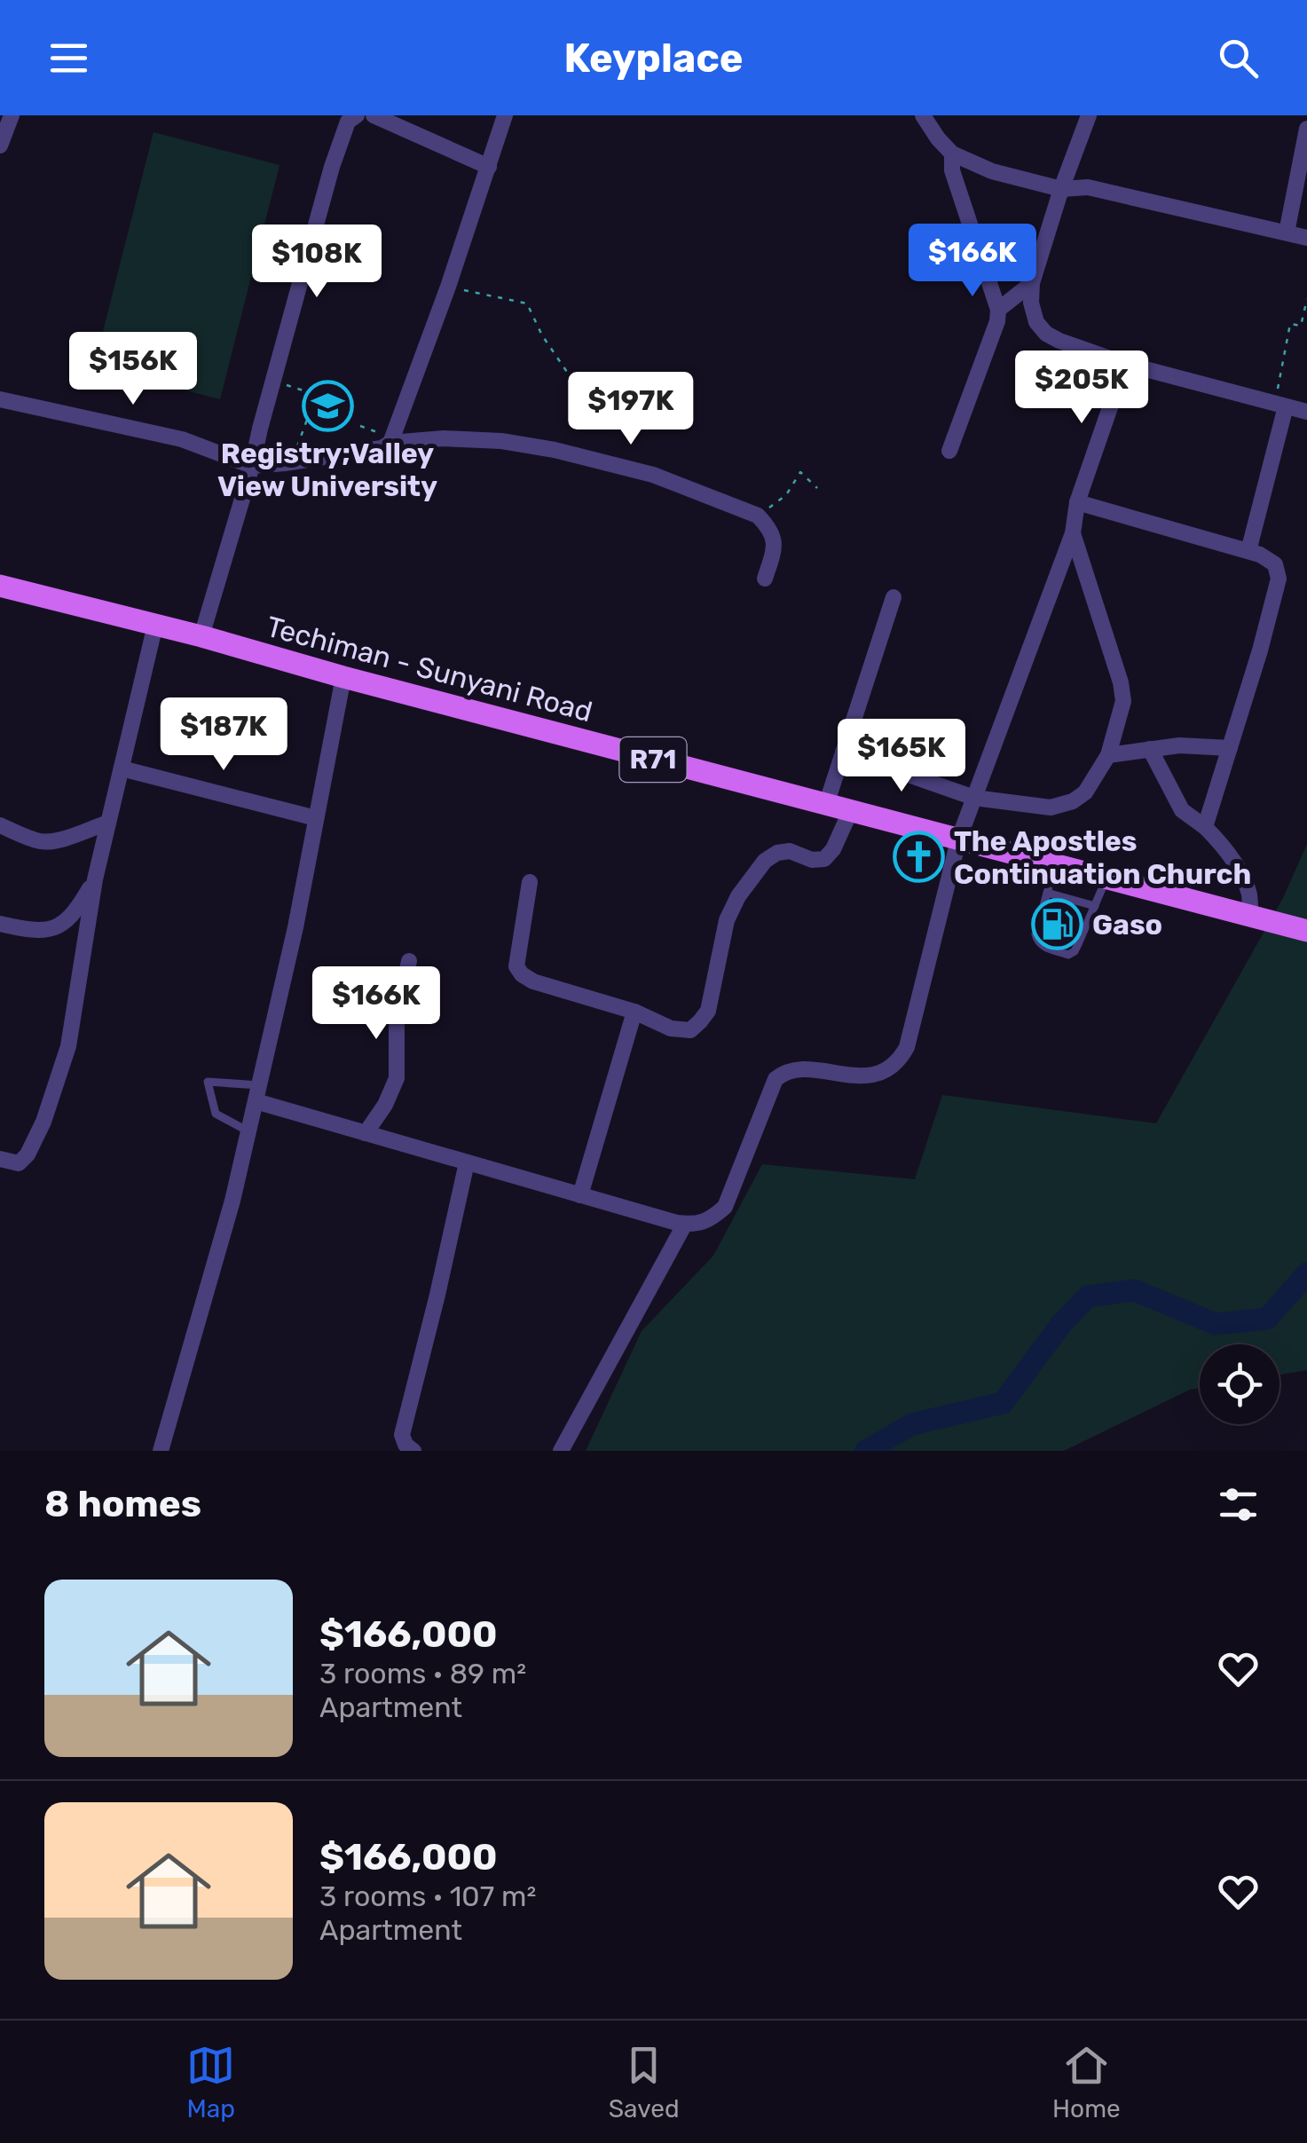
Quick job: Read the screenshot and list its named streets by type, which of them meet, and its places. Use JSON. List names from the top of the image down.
{
  "streets": {
    "main road": ["Techiman - Sunyani Road", "R71"]
  },
  "places": {
    "school or university": ["Registry;Valley View University"],
    "church": ["The Apostles Continuation Church"],
    "fuel station": ["Gaso"]
  },
  "page": {
    "header": "Keyplace",
    "price": [
      "$166K",
      "$108K",
      "$156K",
      "$205K",
      "$197K",
      "$187K",
      "$165K",
      "$166K"
    ],
    "heading": "8 homes",
    "list": [
      {
        "name": "$166,000",
        "note": "3 rooms · 89 m² · Apartment"
      },
      {
        "name": "$166,000",
        "note": "3 rooms · 107 m² · Apartment"
      }
    ],
    "tabs": ["Map", "Saved", "Home"]
  }
}
